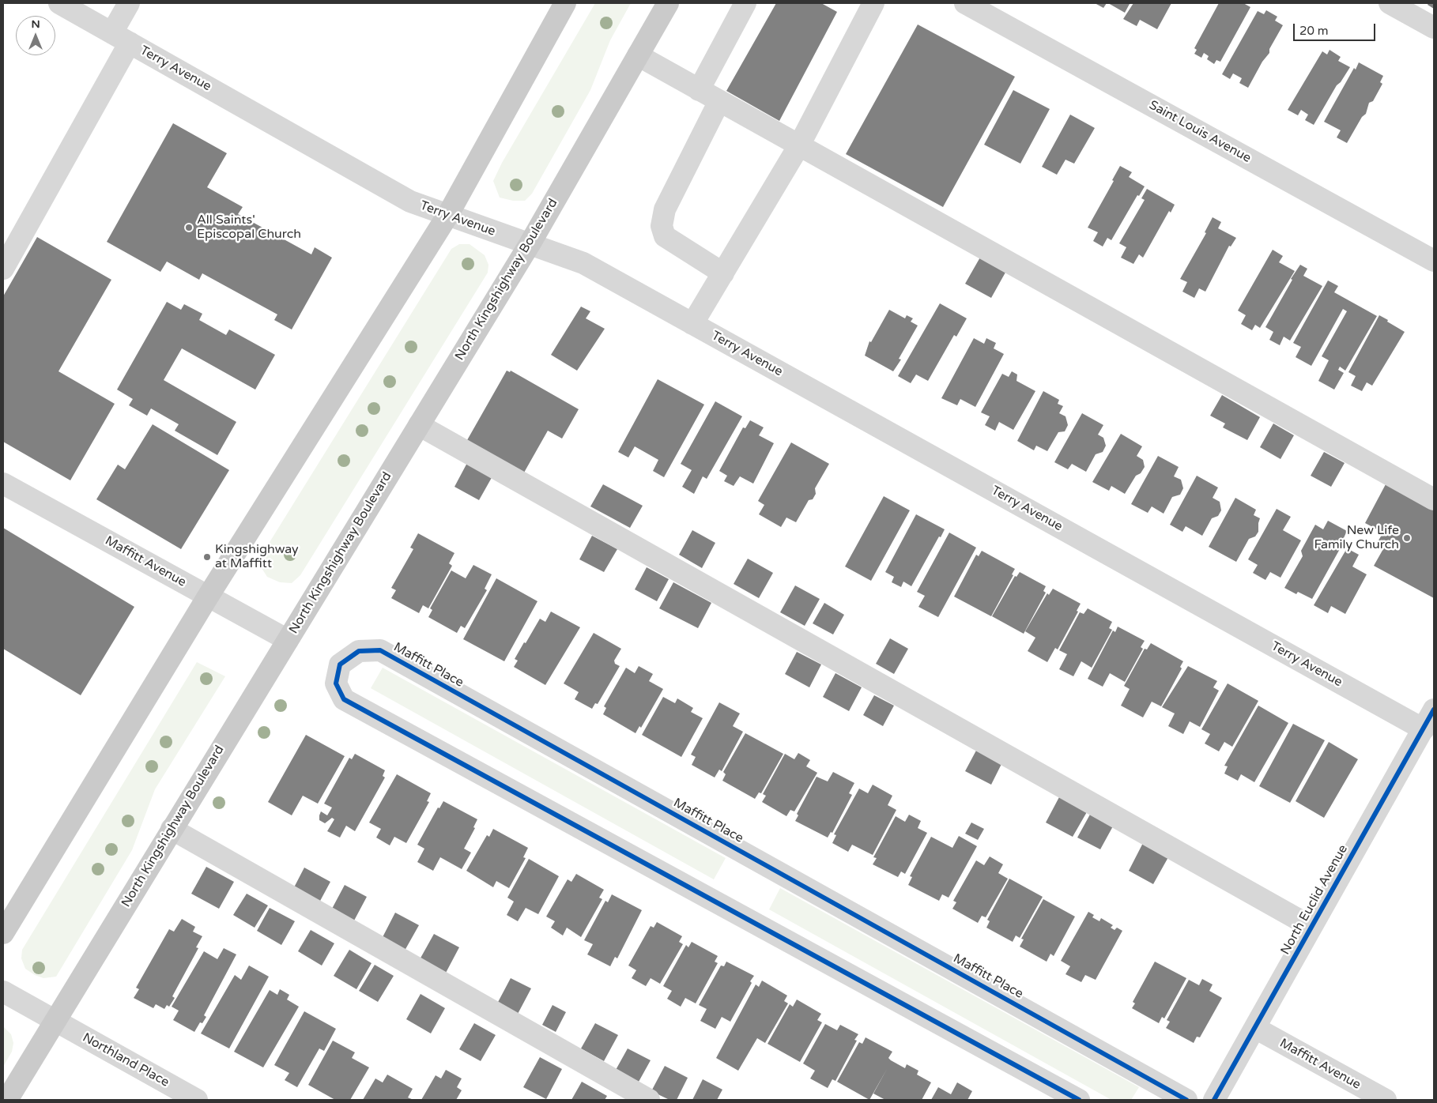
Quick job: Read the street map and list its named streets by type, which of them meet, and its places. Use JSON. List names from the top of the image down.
{
  "streets": {
    "main road": ["North Kingshighway Boulevard"],
    "street": [
      "Terry Avenue",
      "Saint Louis Avenue",
      "Maffitt Avenue",
      "Maffitt Place",
      "North Euclid Avenue",
      "Northland Place"
    ]
  },
  "crossings": [
    ["Terry Avenue", "North Kingshighway Boulevard"],
    ["Terry Avenue", "North Euclid Avenue"],
    ["North Kingshighway Boulevard", "Maffitt Avenue"],
    ["North Kingshighway Boulevard", "Northland Place"],
    ["Maffitt Avenue", "North Euclid Avenue"]
  ],
  "places": ["All Saints' Episcopal Church", "New Life Family Church", "Kingshighway at Maffitt"],
  "scale_bar": "20 m",
  "north": "top"
}
